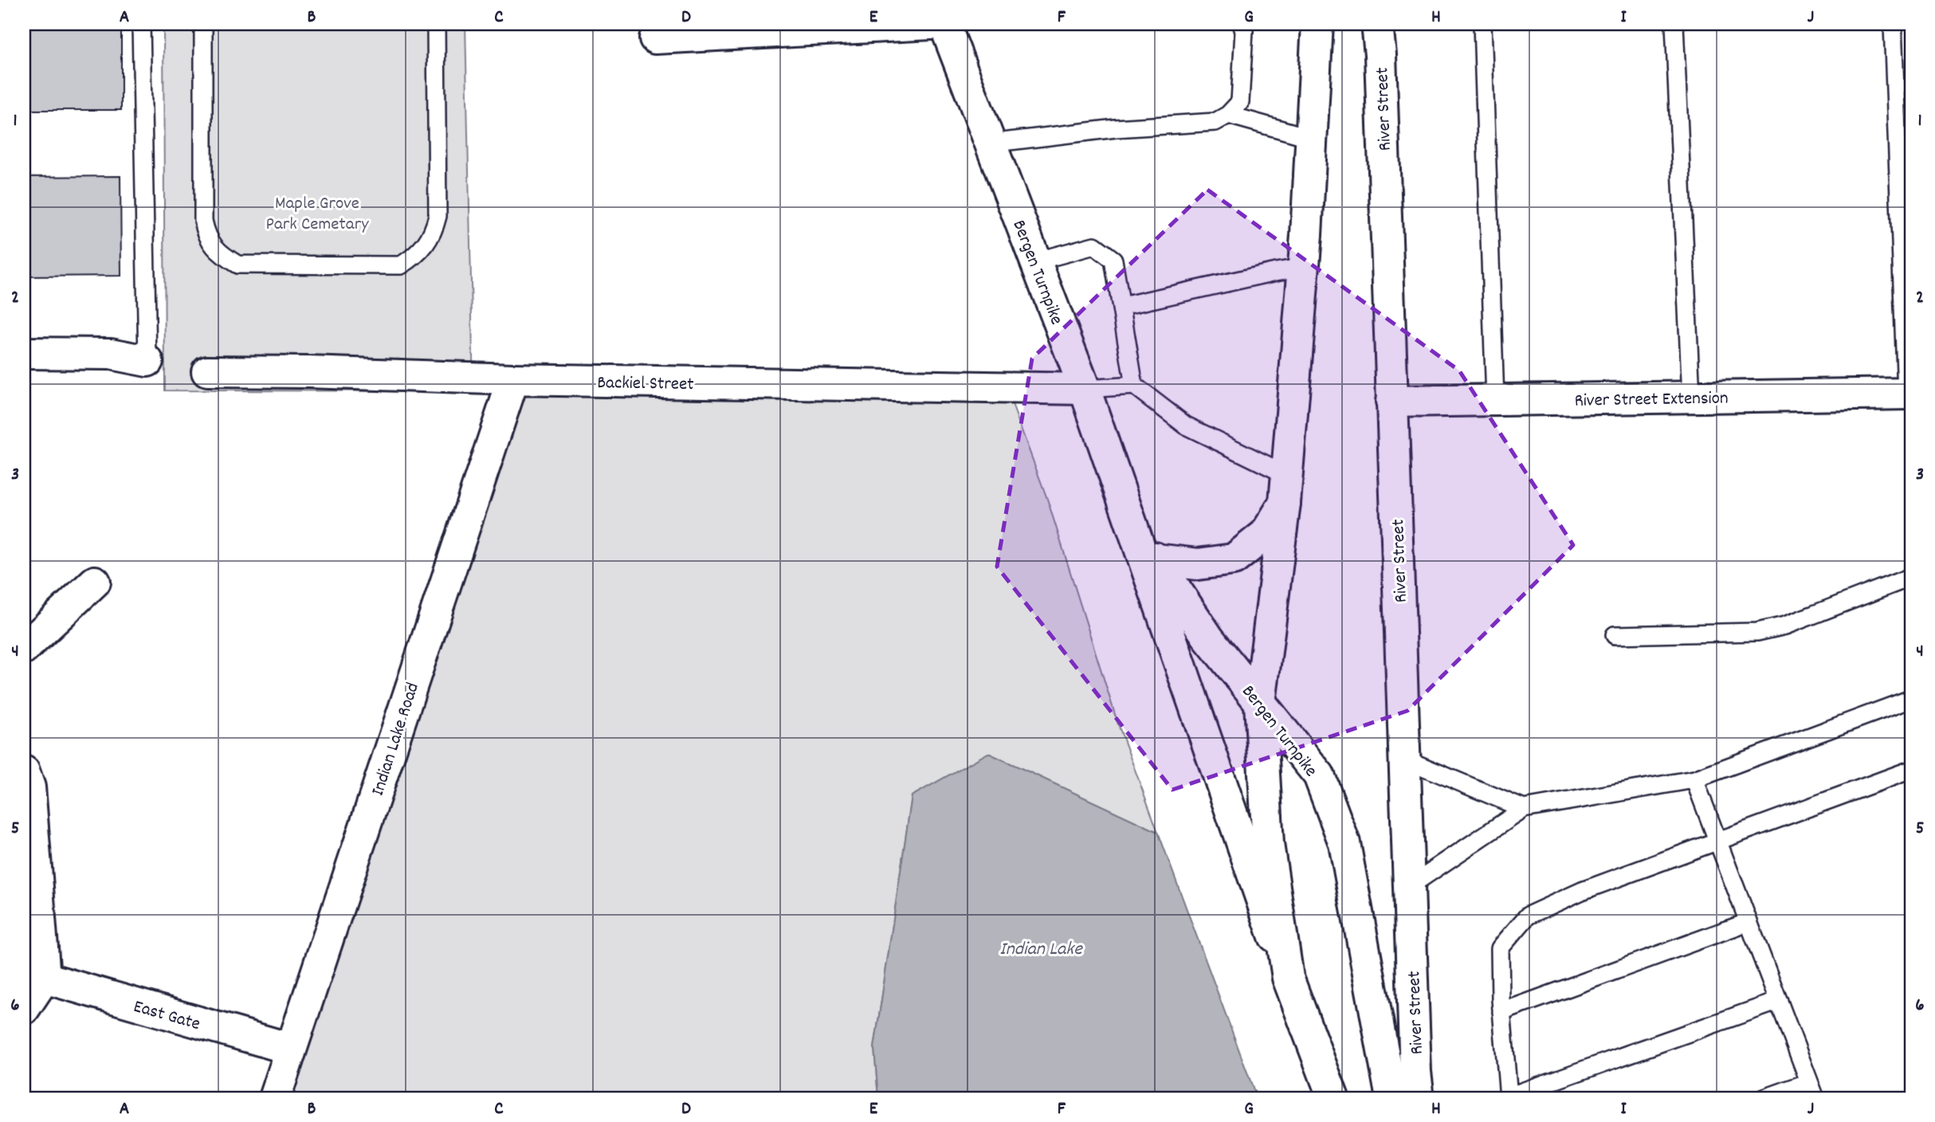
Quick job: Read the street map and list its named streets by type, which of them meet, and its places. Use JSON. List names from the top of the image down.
{
  "streets": {
    "main road": [
      "River Street",
      "Bergen Turnpike",
      "Backiel Street",
      "River Street Extension",
      "Indian Lake Road",
      "East Gate"
    ]
  },
  "crossings": [
    ["River Street", "River Street Extension"],
    ["Bergen Turnpike", "Backiel Street"],
    ["Backiel Street", "Indian Lake Road"],
    ["Indian Lake Road", "East Gate"]
  ],
  "water": ["Indian Lake"],
  "parks": ["Maple Grove Park Cemetary"],
  "grid": {
    "columns": [
      "A",
      "B",
      "C",
      "D",
      "E",
      "F",
      "G",
      "H",
      "I",
      "J"
    ],
    "rows": [
      "1",
      "2",
      "3",
      "4",
      "5",
      "6"
    ]
  }
}
